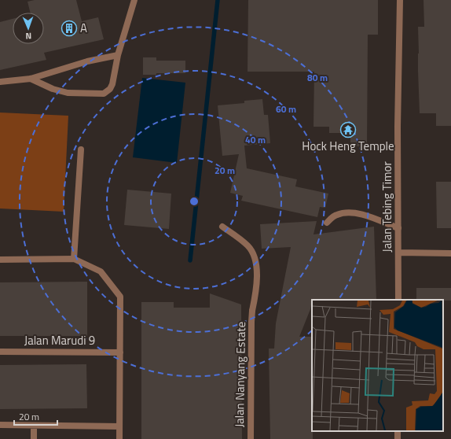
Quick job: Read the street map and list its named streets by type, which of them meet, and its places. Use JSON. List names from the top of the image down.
{
  "streets": {
    "street": ["Jalan Tebing Timor", "Jalan Marudi 9", "Jalan Nanyang Estate"]
  },
  "places": {
    "building": ["A"],
    "temple": ["Hock Heng Temple"]
  },
  "scale_bar": "20 m",
  "north": "bottom",
  "rings": [
    "80 m",
    "60 m",
    "40 m",
    "20 m"
  ]
}
